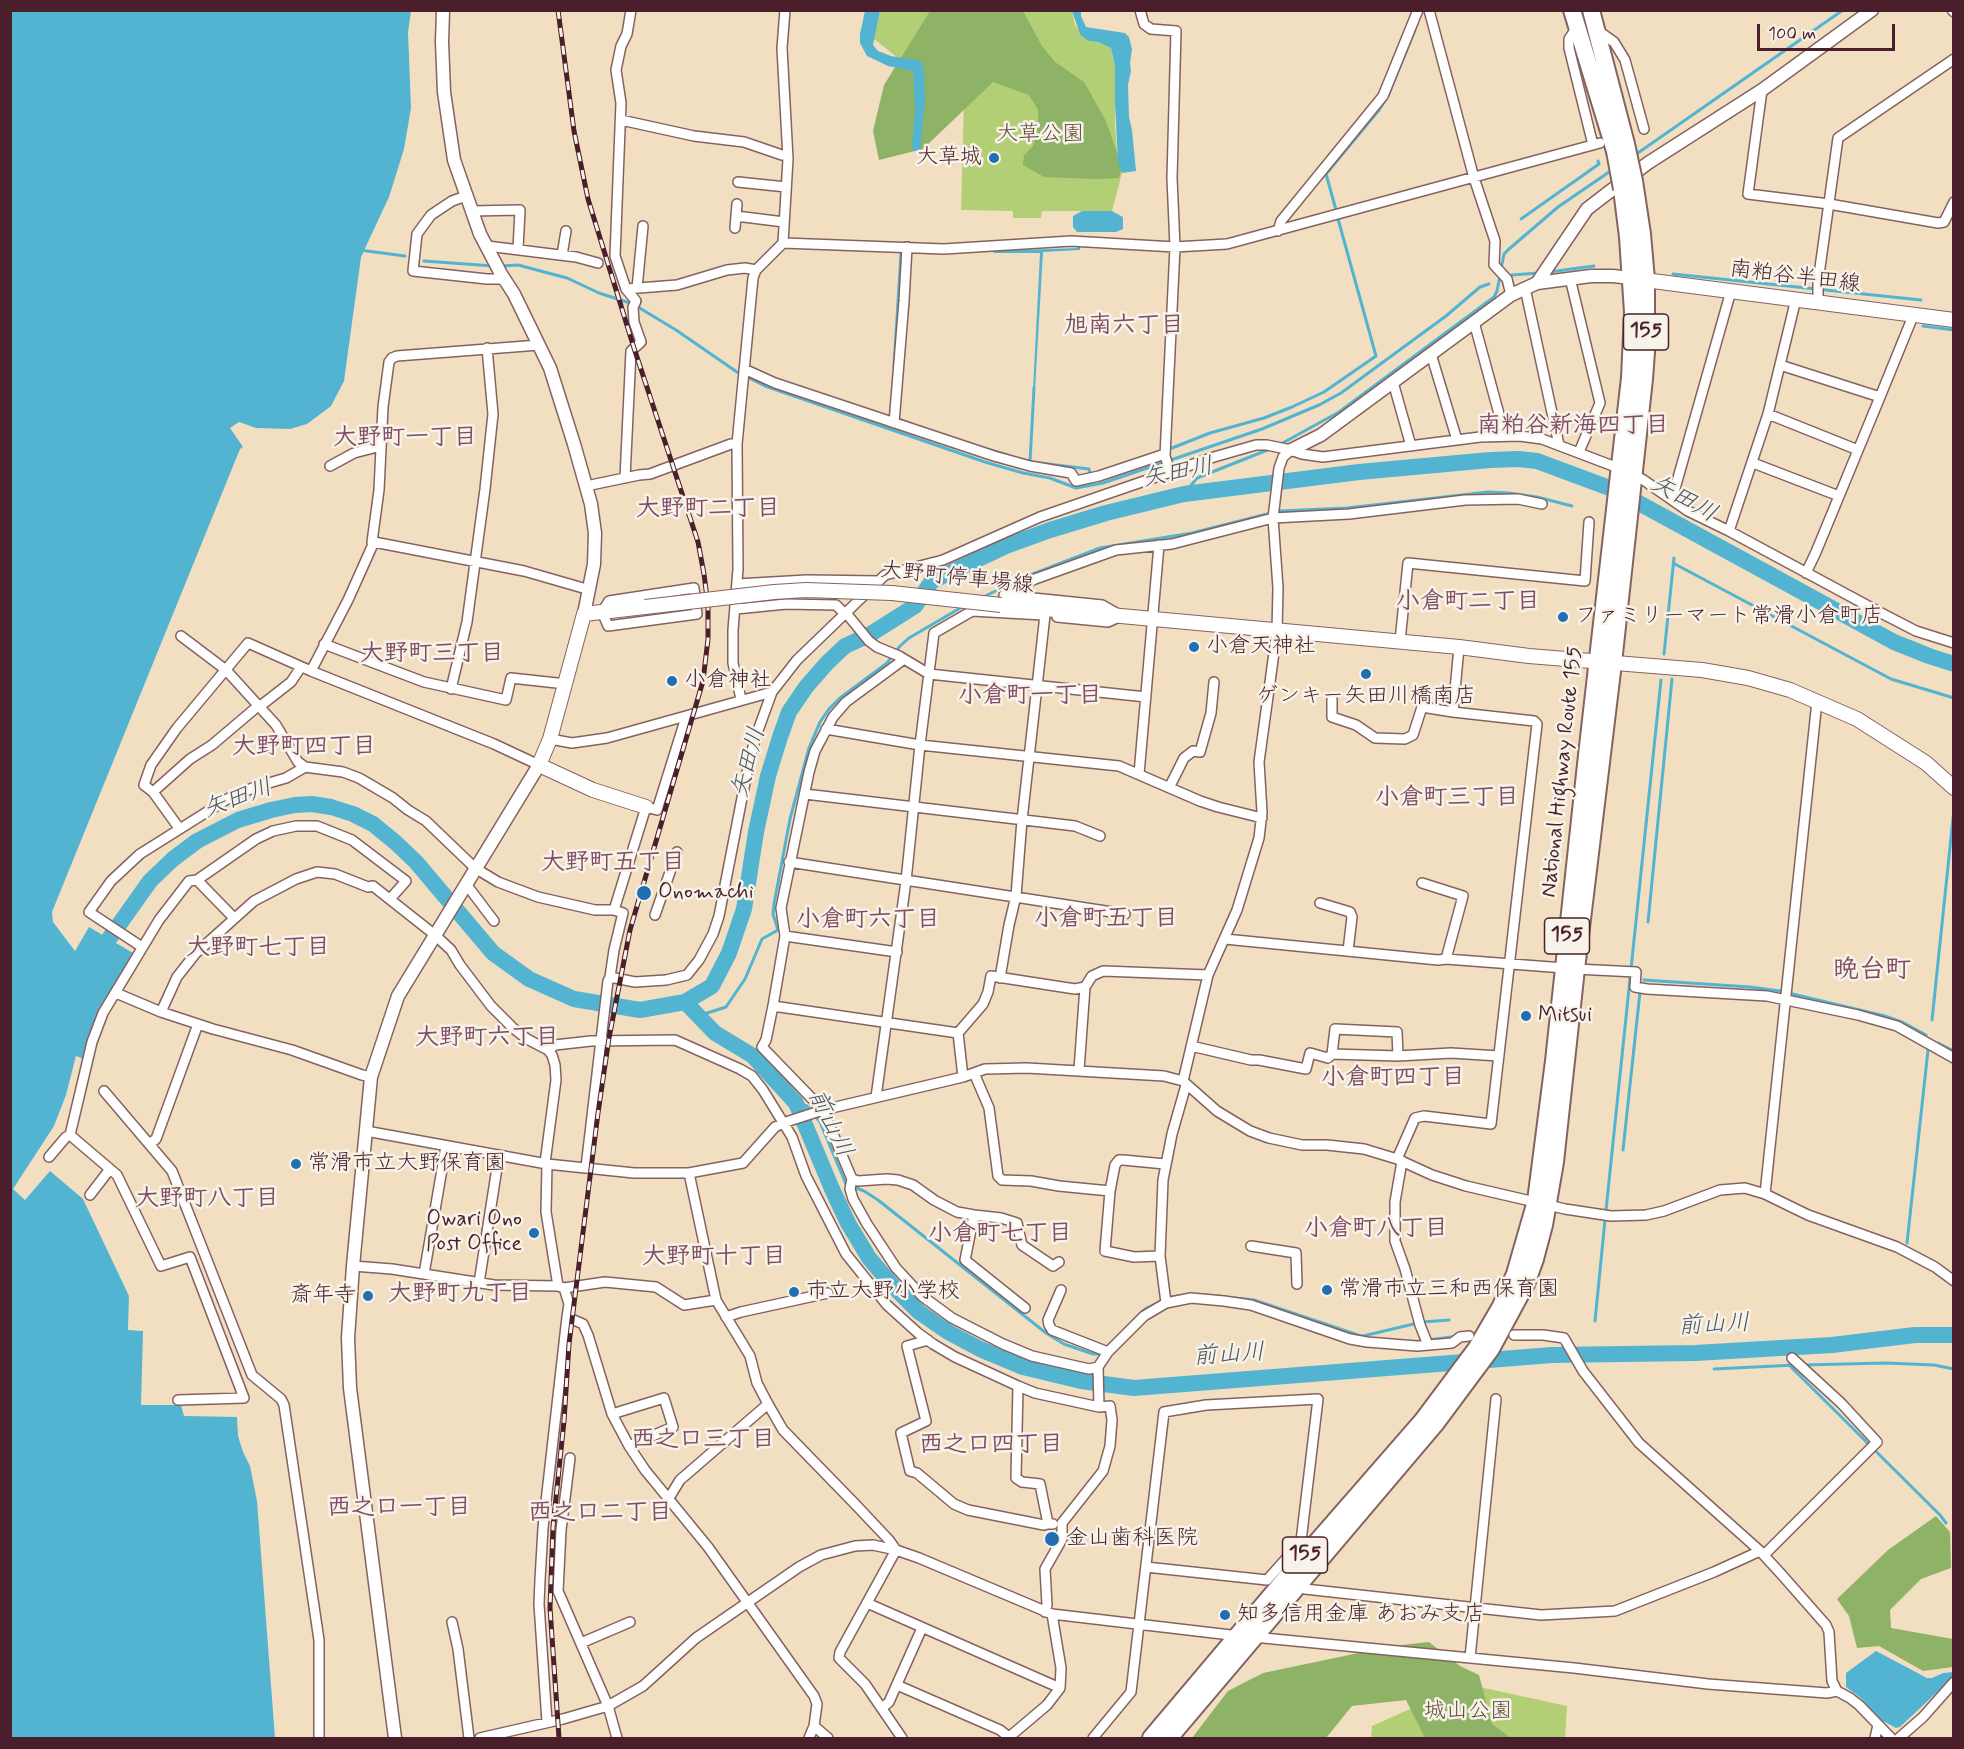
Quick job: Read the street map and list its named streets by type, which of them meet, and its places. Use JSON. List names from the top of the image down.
{
  "streets": {
    "highway": ["155", "National Highway Route 155"],
    "main road": ["南粕谷半田線", "大野町停車場線"]
  },
  "crossings": [
    ["南粕谷半田線", "National Highway Route 155"],
    ["大野町停車場線", "National Highway Route 155"]
  ],
  "districts": [
    "旭南六丁目",
    "南粕谷新海四丁目",
    "大野町一丁目",
    "大野町二丁目",
    "小倉町二丁目",
    "大野町三丁目",
    "小倉町一丁目",
    "大野町四丁目",
    "小倉町三丁目",
    "大野町五丁目",
    "小倉町五丁目",
    "小倉町六丁目",
    "大野町七丁目",
    "晩台町",
    "大野町六丁目",
    "小倉町四丁目",
    "大野町八丁目",
    "小倉町八丁目",
    "小倉町七丁目",
    "大野町十丁目",
    "大野町九丁目",
    "西之口三丁目",
    "西之口四丁目",
    "西之口一丁目",
    "西之口二丁目"
  ],
  "water": ["矢田川", "前山川"],
  "parks": ["大草公園", "城山公園"],
  "places": [
    "大草城",
    "ファミリーマート常滑小倉町店",
    "小倉天神社",
    "ゲンキー矢田川橋南店",
    "小倉神社",
    "Onomachi",
    "Mitsui",
    "常滑市立大野保育園",
    "Owari Ono Post Office",
    "常滑市立三和西保育園",
    "市立大野小学校",
    "斎年寺",
    "金山歯科医院",
    "知多信用金庫 あおみ支店"
  ],
  "scale_bar": "100 m"
}
